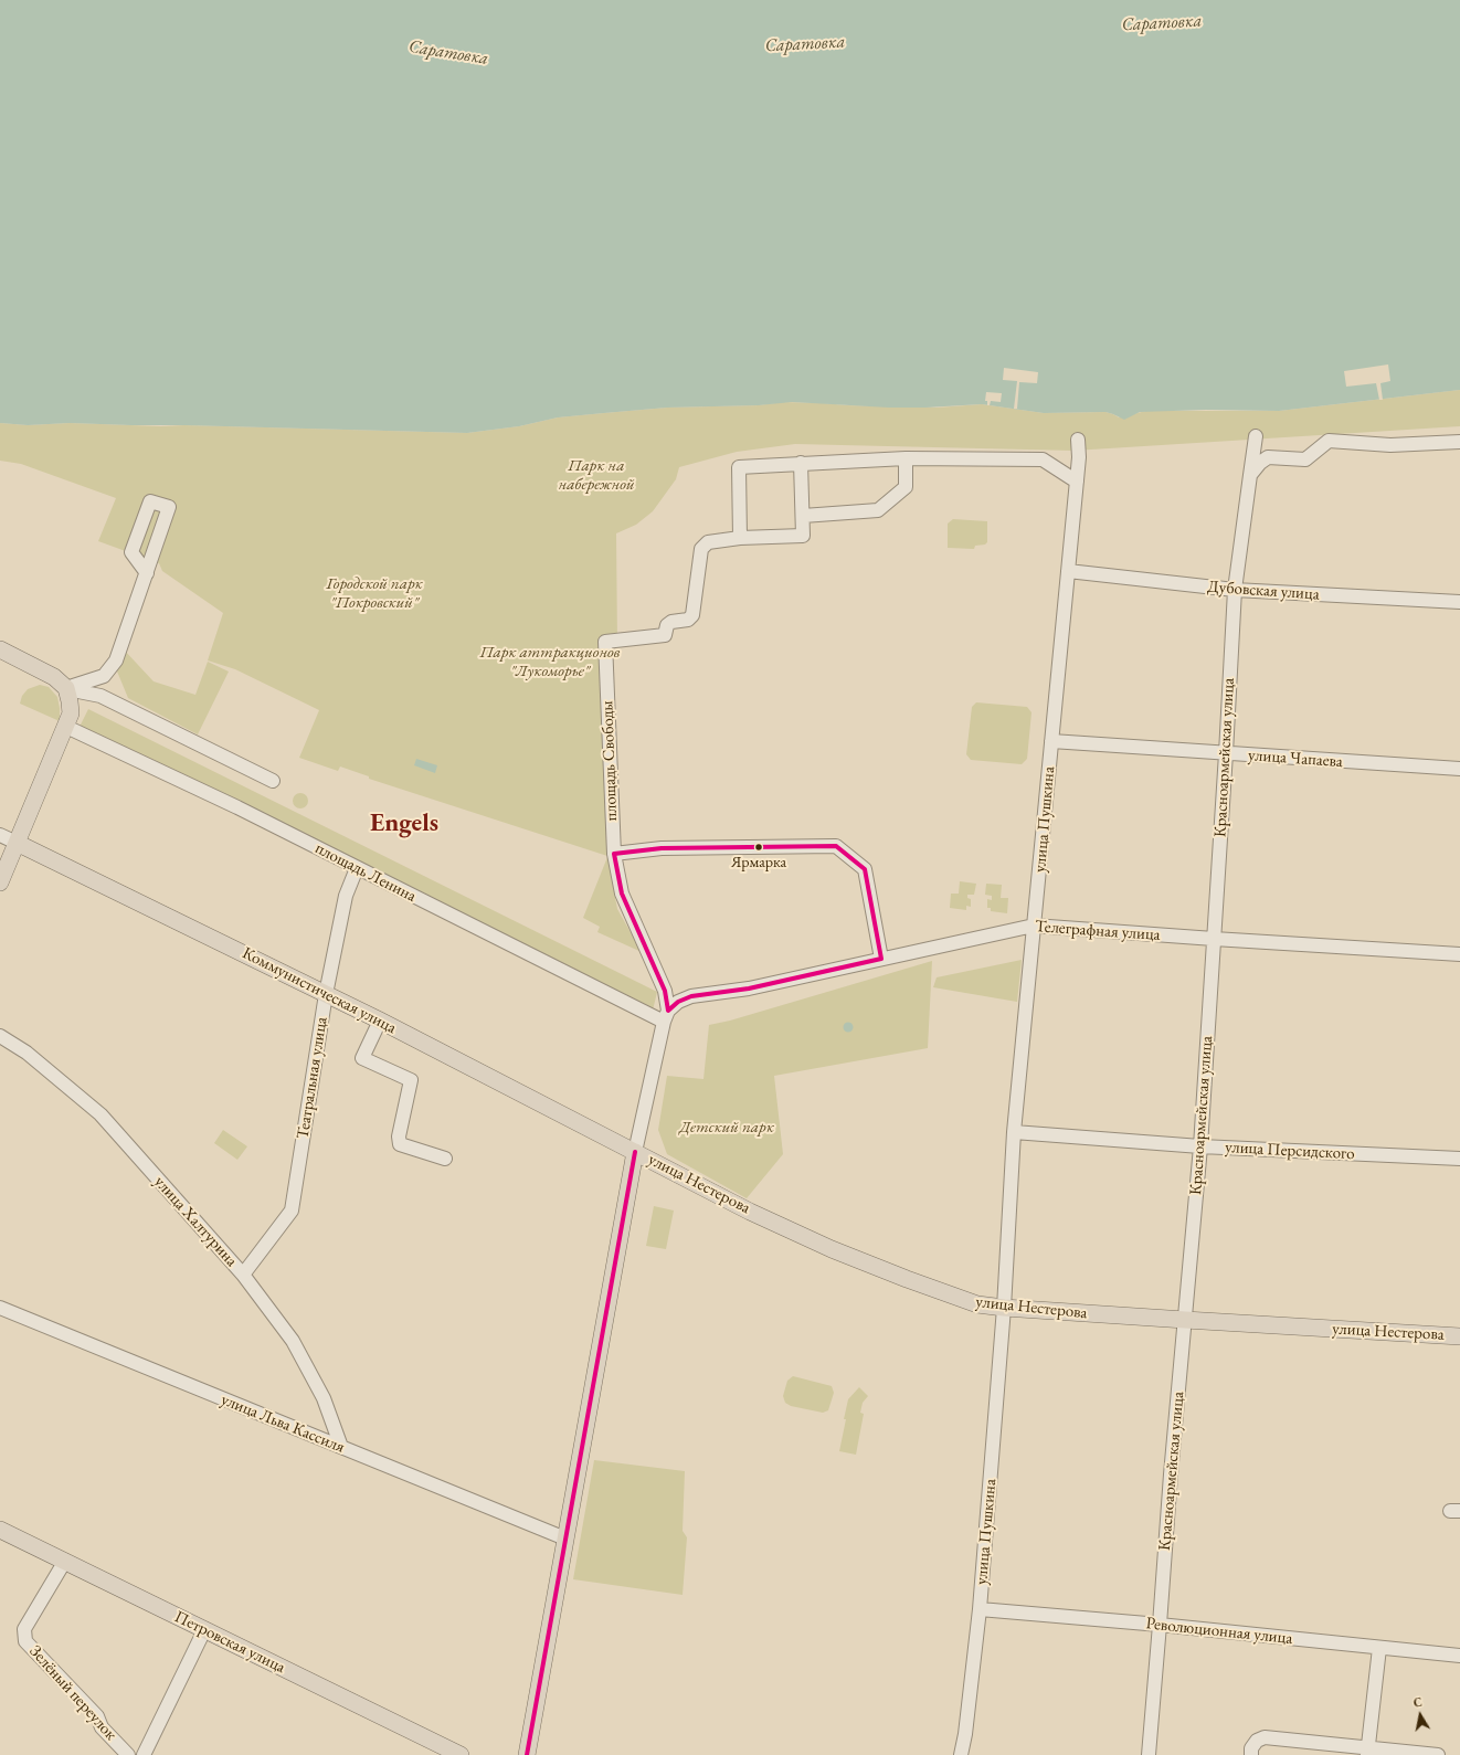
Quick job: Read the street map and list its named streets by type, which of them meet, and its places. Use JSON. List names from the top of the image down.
{
  "streets": {
    "main road": [
      "площадь Свободы",
      "Коммунистическая улица",
      "улица Нестерова",
      "Петровская улица"
    ],
    "street": [
      "Дубовская улица",
      "Красноармейская улица",
      "улица Чапаева",
      "улица Пушкина",
      "площадь Ленина",
      "Телеграфная улица",
      "Театральная улица",
      "улица Персидского",
      "улица Халтурина",
      "улица Льва Кассиля",
      "Революционная улица",
      "Зелёный переулок"
    ]
  },
  "crossings": [
    ["Дубовская улица", "Красноармейская улица"],
    ["Дубовская улица", "улица Пушкина"],
    ["Красноармейская улица", "улица Чапаева"],
    ["Красноармейская улица", "Телеграфная улица"],
    ["Красноармейская улица", "улица Персидского"],
    ["Красноармейская улица", "улица Нестерова"],
    ["Красноармейская улица", "Революционная улица"],
    ["улица Чапаева", "улица Пушкина"],
    ["площадь Свободы", "площадь Ленина"],
    ["площадь Свободы", "Телеграфная улица"],
    ["площадь Свободы", "Коммунистическая улица"],
    ["площадь Свободы", "улица Нестерова"],
    ["площадь Свободы", "улица Льва Кассиля"],
    ["улица Пушкина", "Телеграфная улица"],
    ["улица Пушкина", "улица Персидского"],
    ["улица Пушкина", "улица Нестерова"],
    ["улица Пушкина", "Революционная улица"],
    ["площадь Ленина", "Телеграфная улица"],
    ["площадь Ленина", "Театральная улица"],
    ["Коммунистическая улица", "Театральная улица"],
    ["Коммунистическая улица", "улица Нестерова"],
    ["Театральная улица", "улица Халтурина"],
    ["улица Халтурина", "улица Льва Кассиля"],
    ["Петровская улица", "Зелёный переулок"]
  ],
  "districts": ["Engels"],
  "water": ["Саратовка"],
  "parks": [
    "Парк на набережной",
    "Городской парк \"Покровский\"",
    "Парк аттракционов \"Лукоморье\"",
    "Детский парк"
  ],
  "places": ["Ярмарка"],
  "north": "top"
}
